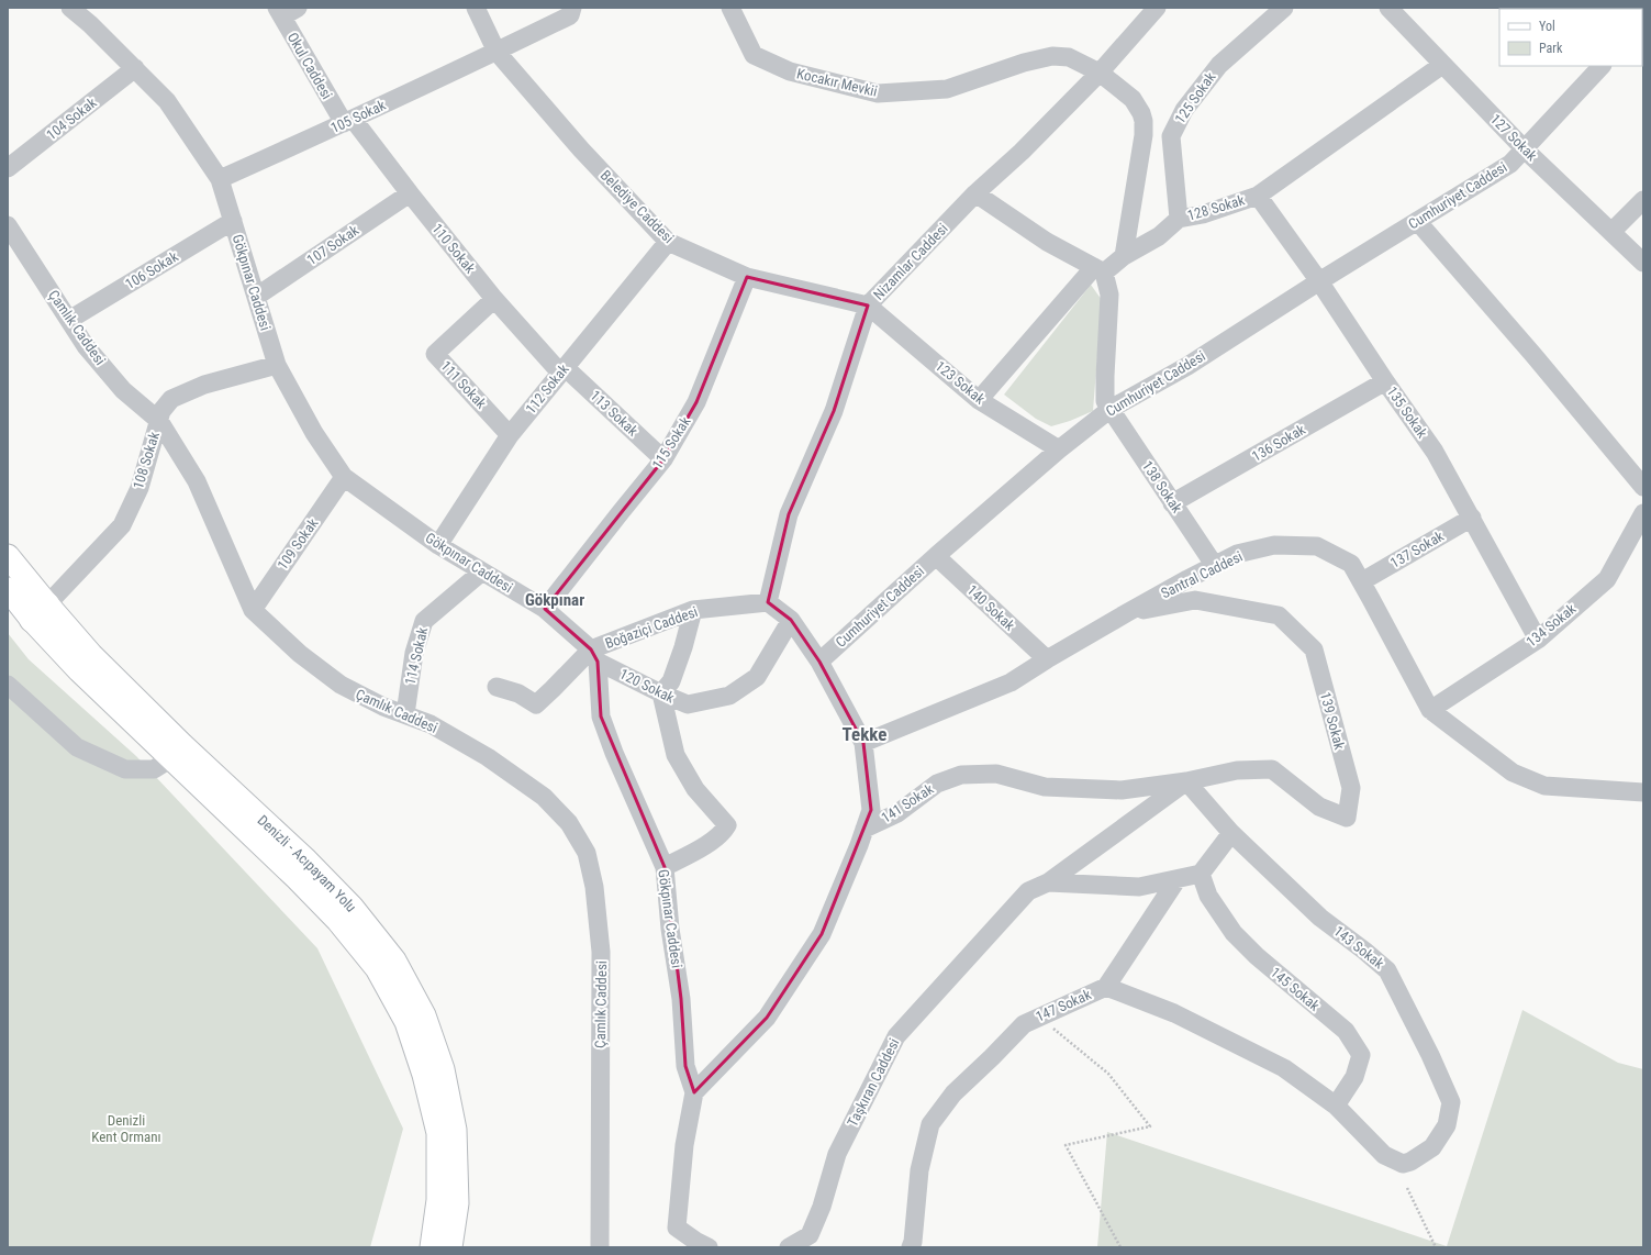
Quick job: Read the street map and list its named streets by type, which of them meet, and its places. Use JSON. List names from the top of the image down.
{
  "streets": {
    "main road": ["Denizli - Acıpayam Yolu"],
    "street": [
      "Okul Caddesi",
      "Kocakır Mevkii",
      "125 Sokak",
      "105 Sokak",
      "104 Sokak",
      "127 Sokak",
      "Cumhuriyet Caddesi",
      "Belediye Caddesi",
      "128 Sokak",
      "107 Sokak",
      "110 Sokak",
      "Nizamlar Caddesi",
      "106 Sokak",
      "Gökpınar Caddesi",
      "Çamlık Caddesi",
      "123 Sokak",
      "111 Sokak",
      "112 Sokak",
      "135 Sokak",
      "113 Sokak",
      "115 Sokak",
      "136 Sokak",
      "108 Sokak",
      "138 Sokak",
      "109 Sokak",
      "137 Sokak",
      "Santral Caddesi",
      "140 Sokak",
      "134 Sokak",
      "Boğaziçi Caddesi",
      "114 Sokak",
      "120 Sokak",
      "139 Sokak",
      "141 Sokak",
      "143 Sokak",
      "145 Sokak",
      "147 Sokak",
      "Taşkıran Caddesi"
    ]
  },
  "crossings": [
    ["Okul Caddesi", "105 Sokak"],
    ["Okul Caddesi", "110 Sokak"],
    ["Kocakır Mevkii", "128 Sokak"],
    ["Kocakır Mevkii", "Nizamlar Caddesi"],
    ["125 Sokak", "128 Sokak"],
    ["105 Sokak", "Belediye Caddesi"],
    ["105 Sokak", "110 Sokak"],
    ["105 Sokak", "Gökpınar Caddesi"],
    ["104 Sokak", "Gökpınar Caddesi"],
    ["127 Sokak", "Cumhuriyet Caddesi"],
    ["127 Sokak", "128 Sokak"],
    ["Cumhuriyet Caddesi", "123 Sokak"],
    ["Cumhuriyet Caddesi", "135 Sokak"],
    ["Cumhuriyet Caddesi", "138 Sokak"],
    ["Cumhuriyet Caddesi", "140 Sokak"],
    ["Belediye Caddesi", "Nizamlar Caddesi"],
    ["Belediye Caddesi", "123 Sokak"],
    ["Belediye Caddesi", "112 Sokak"],
    ["Belediye Caddesi", "115 Sokak"],
    ["128 Sokak", "123 Sokak"],
    ["128 Sokak", "135 Sokak"],
    ["107 Sokak", "110 Sokak"],
    ["107 Sokak", "Gökpınar Caddesi"],
    ["110 Sokak", "111 Sokak"],
    ["110 Sokak", "112 Sokak"],
    ["110 Sokak", "113 Sokak"],
    ["Nizamlar Caddesi", "123 Sokak"],
    ["Nizamlar Caddesi", "Boğaziçi Caddesi"],
    ["106 Sokak", "Gökpınar Caddesi"],
    ["106 Sokak", "Çamlık Caddesi"],
    ["Gökpınar Caddesi", "112 Sokak"],
    ["Gökpınar Caddesi", "115 Sokak"],
    ["Gökpınar Caddesi", "108 Sokak"],
    ["Gökpınar Caddesi", "109 Sokak"],
    ["Gökpınar Caddesi", "Boğaziçi Caddesi"],
    ["Gökpınar Caddesi", "114 Sokak"],
    ["Gökpınar Caddesi", "120 Sokak"],
    ["Gökpınar Caddesi", "141 Sokak"],
    ["Çamlık Caddesi", "108 Sokak"],
    ["Çamlık Caddesi", "109 Sokak"],
    ["Çamlık Caddesi", "114 Sokak"],
    ["111 Sokak", "112 Sokak"],
    ["112 Sokak", "113 Sokak"],
    ["135 Sokak", "136 Sokak"],
    ["135 Sokak", "137 Sokak"],
    ["135 Sokak", "134 Sokak"],
    ["113 Sokak", "115 Sokak"],
    ["136 Sokak", "138 Sokak"],
    ["108 Sokak", "Denizli - Acıpayam Yolu"],
    ["138 Sokak", "Santral Caddesi"],
    ["137 Sokak", "Santral Caddesi"],
    ["Santral Caddesi", "140 Sokak"],
    ["Santral Caddesi", "134 Sokak"],
    ["Santral Caddesi", "139 Sokak"],
    ["Boğaziçi Caddesi", "120 Sokak"],
    ["139 Sokak", "141 Sokak"],
    ["139 Sokak", "143 Sokak"],
    ["139 Sokak", "Taşkıran Caddesi"],
    ["141 Sokak", "143 Sokak"],
    ["141 Sokak", "Taşkıran Caddesi"],
    ["143 Sokak", "147 Sokak"],
    ["143 Sokak", "Taşkıran Caddesi"],
    ["145 Sokak", "147 Sokak"]
  ],
  "districts": ["Gökpınar", "Tekke"],
  "parks": ["Denizli Kent Ormanı"],
  "legend": ["Yol", "Park"]
}
